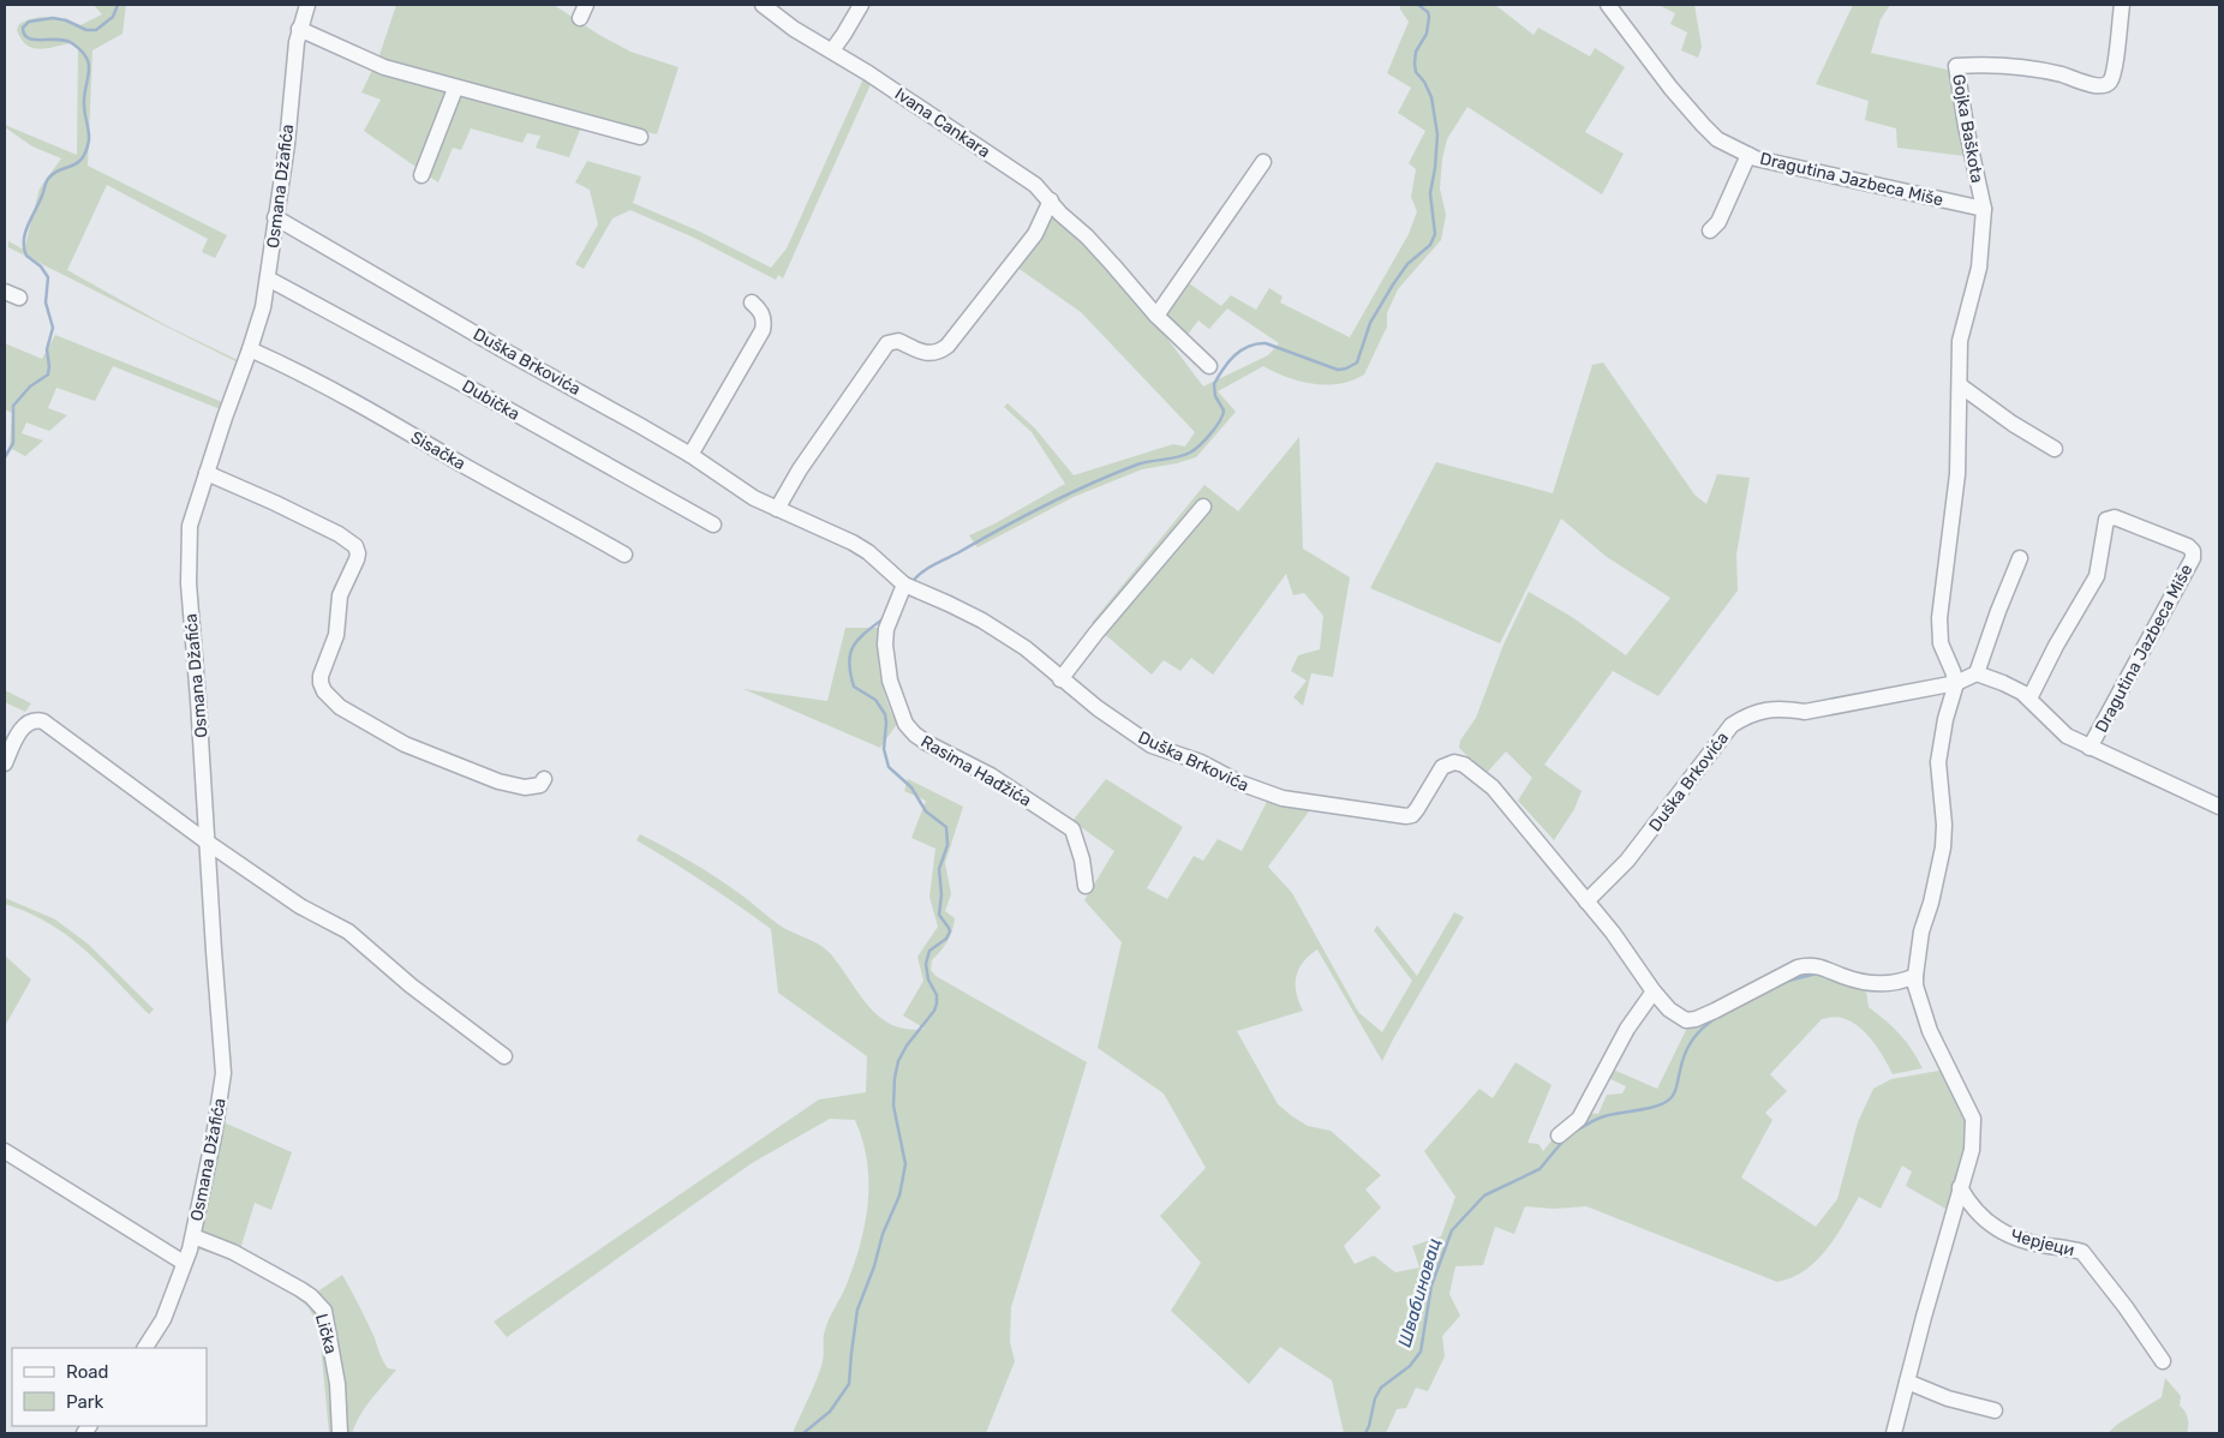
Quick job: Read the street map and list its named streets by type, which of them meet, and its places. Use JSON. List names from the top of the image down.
{
  "streets": {
    "street": [
      "Ivana Cankara",
      "Gojka Baškota",
      "Dragutina Jazbeca Miše",
      "Osmana Džafića",
      "Duška Brkovića",
      "Dubička",
      "Sisačka",
      "Rasima Hađžića",
      "Черјеци",
      "Lička"
    ]
  },
  "crossings": [
    ["Gojka Baškota", "Dragutina Jazbeca Miše"],
    ["Osmana Džafića", "Duška Brkovića"],
    ["Osmana Džafića", "Dubička"],
    ["Osmana Džafića", "Sisačka"],
    ["Osmana Džafića", "Lička"],
    ["Duška Brkovića", "Rasima Hađžića"]
  ],
  "water": ["Швабиновац"],
  "legend": ["Road", "Park"]
}
